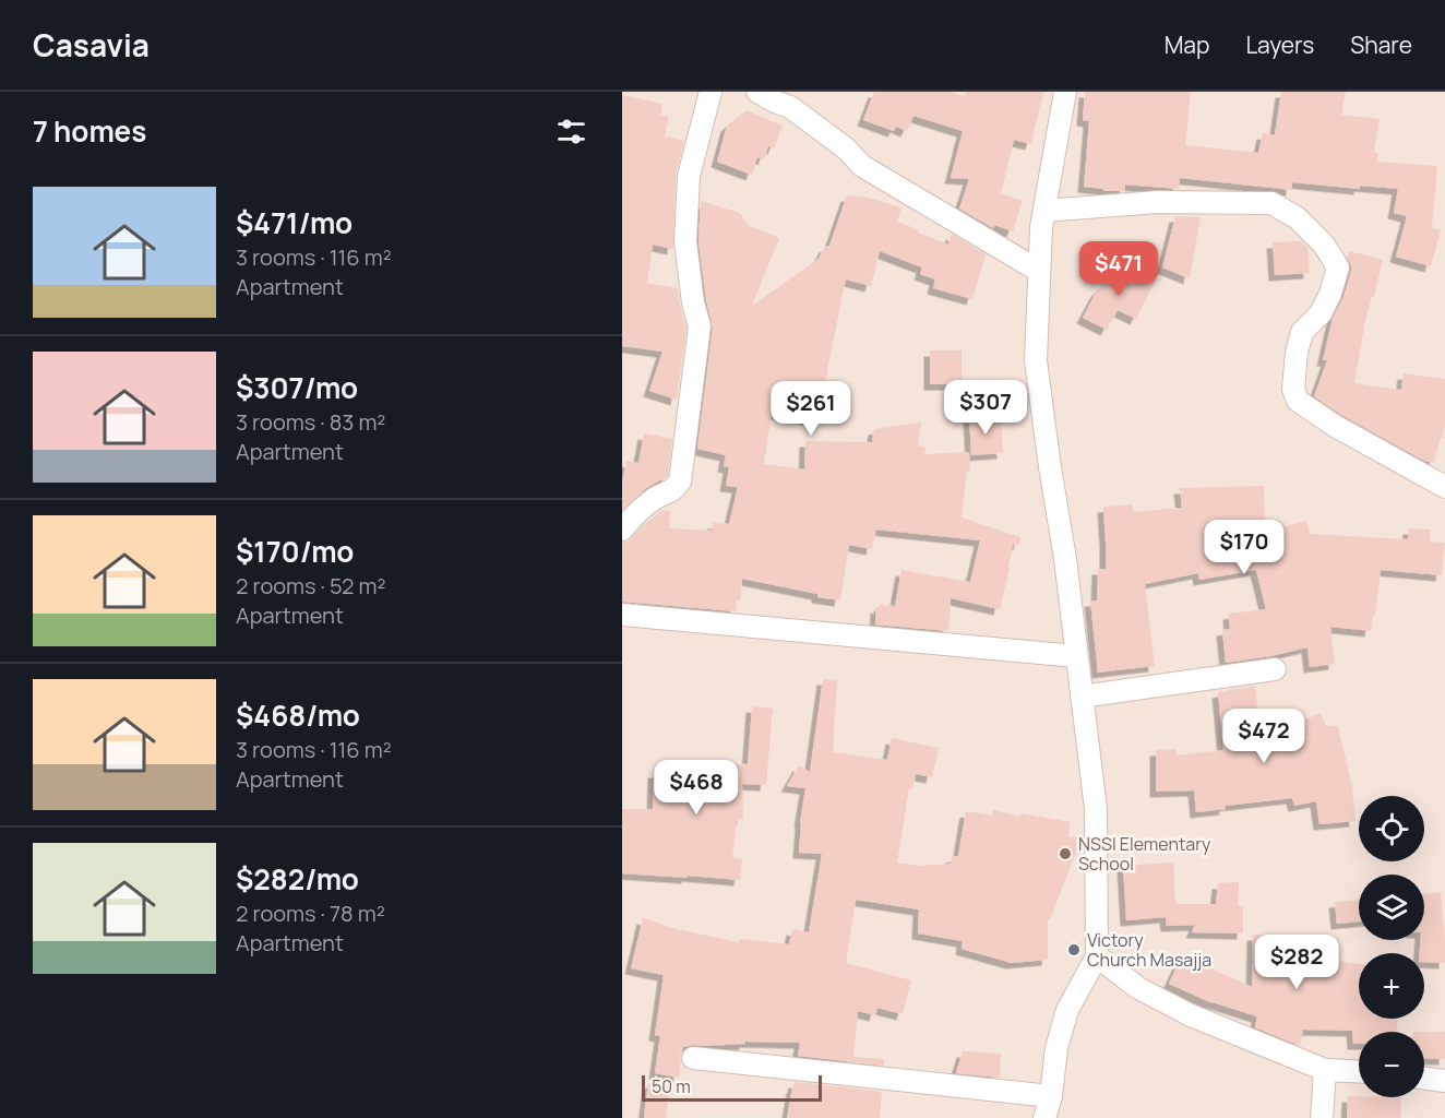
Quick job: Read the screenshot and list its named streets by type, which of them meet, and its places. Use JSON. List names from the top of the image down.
{
  "places": ["NSSI Elementary School", "Victory Church Masajja"],
  "scale_bar": "50 m",
  "page": {
    "header": "Casavia",
    "nav": ["Map", "Layers", "Share"],
    "heading": "7 homes",
    "list": [
      {
        "name": "$471/mo",
        "note": "3 rooms · 116 m² · Apartment"
      },
      {
        "name": "$307/mo",
        "note": "3 rooms · 83 m² · Apartment"
      },
      {
        "name": "$170/mo",
        "note": "2 rooms · 52 m² · Apartment"
      },
      {
        "name": "$468/mo",
        "note": "3 rooms · 116 m² · Apartment"
      },
      {
        "name": "$282/mo",
        "note": "2 rooms · 78 m² · Apartment"
      }
    ],
    "price": [
      "$471",
      "$307",
      "$261",
      "$170",
      "$472",
      "$468",
      "$282"
    ],
    "map_buttons": ["+", "−"],
    "scale": "50 m"
  }
}
